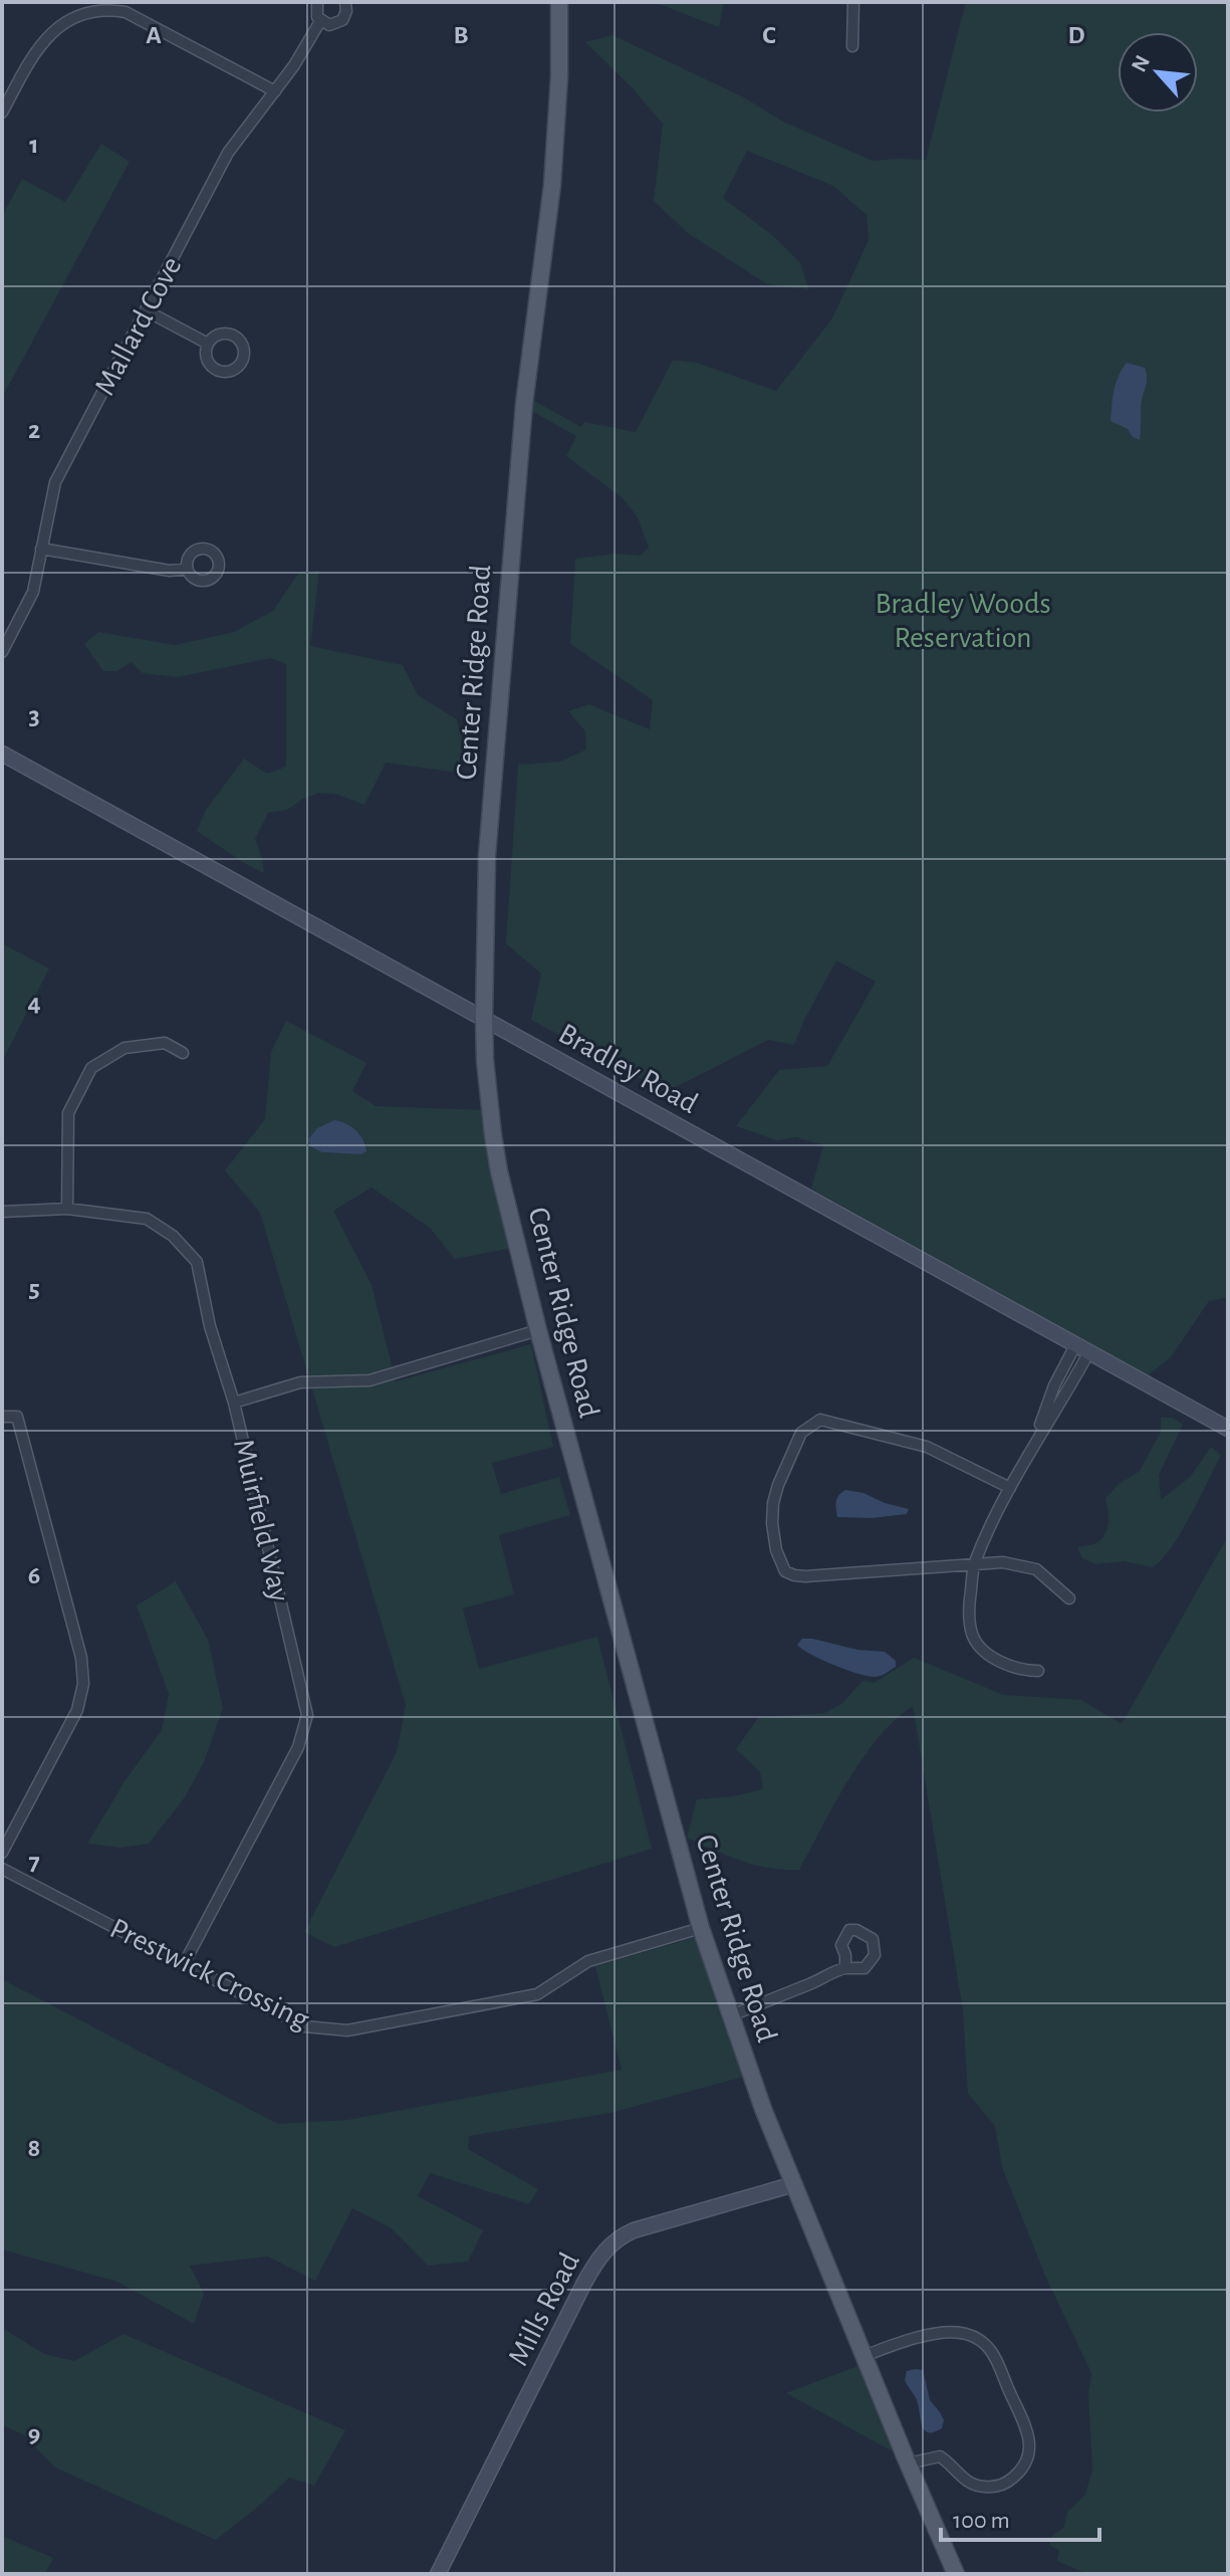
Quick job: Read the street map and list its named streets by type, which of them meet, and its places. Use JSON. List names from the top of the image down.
{
  "streets": {
    "main road": ["Center Ridge Road"],
    "street": [
      "Mallard Cove",
      "Bradley Road",
      "Muirfield Way",
      "Prestwick Crossing",
      "Mills Road"
    ]
  },
  "crossings": [
    ["Center Ridge Road", "Bradley Road"],
    ["Center Ridge Road", "Prestwick Crossing"],
    ["Center Ridge Road", "Mills Road"],
    ["Muirfield Way", "Prestwick Crossing"]
  ],
  "parks": ["Bradley Woods Reservation"],
  "scale_bar": "100 m",
  "north": "top left",
  "grid": {
    "columns": [
      "A",
      "B",
      "C",
      "D"
    ],
    "rows": [
      "1",
      "2",
      "3",
      "4",
      "5",
      "6",
      "7",
      "8",
      "9"
    ]
  }
}
